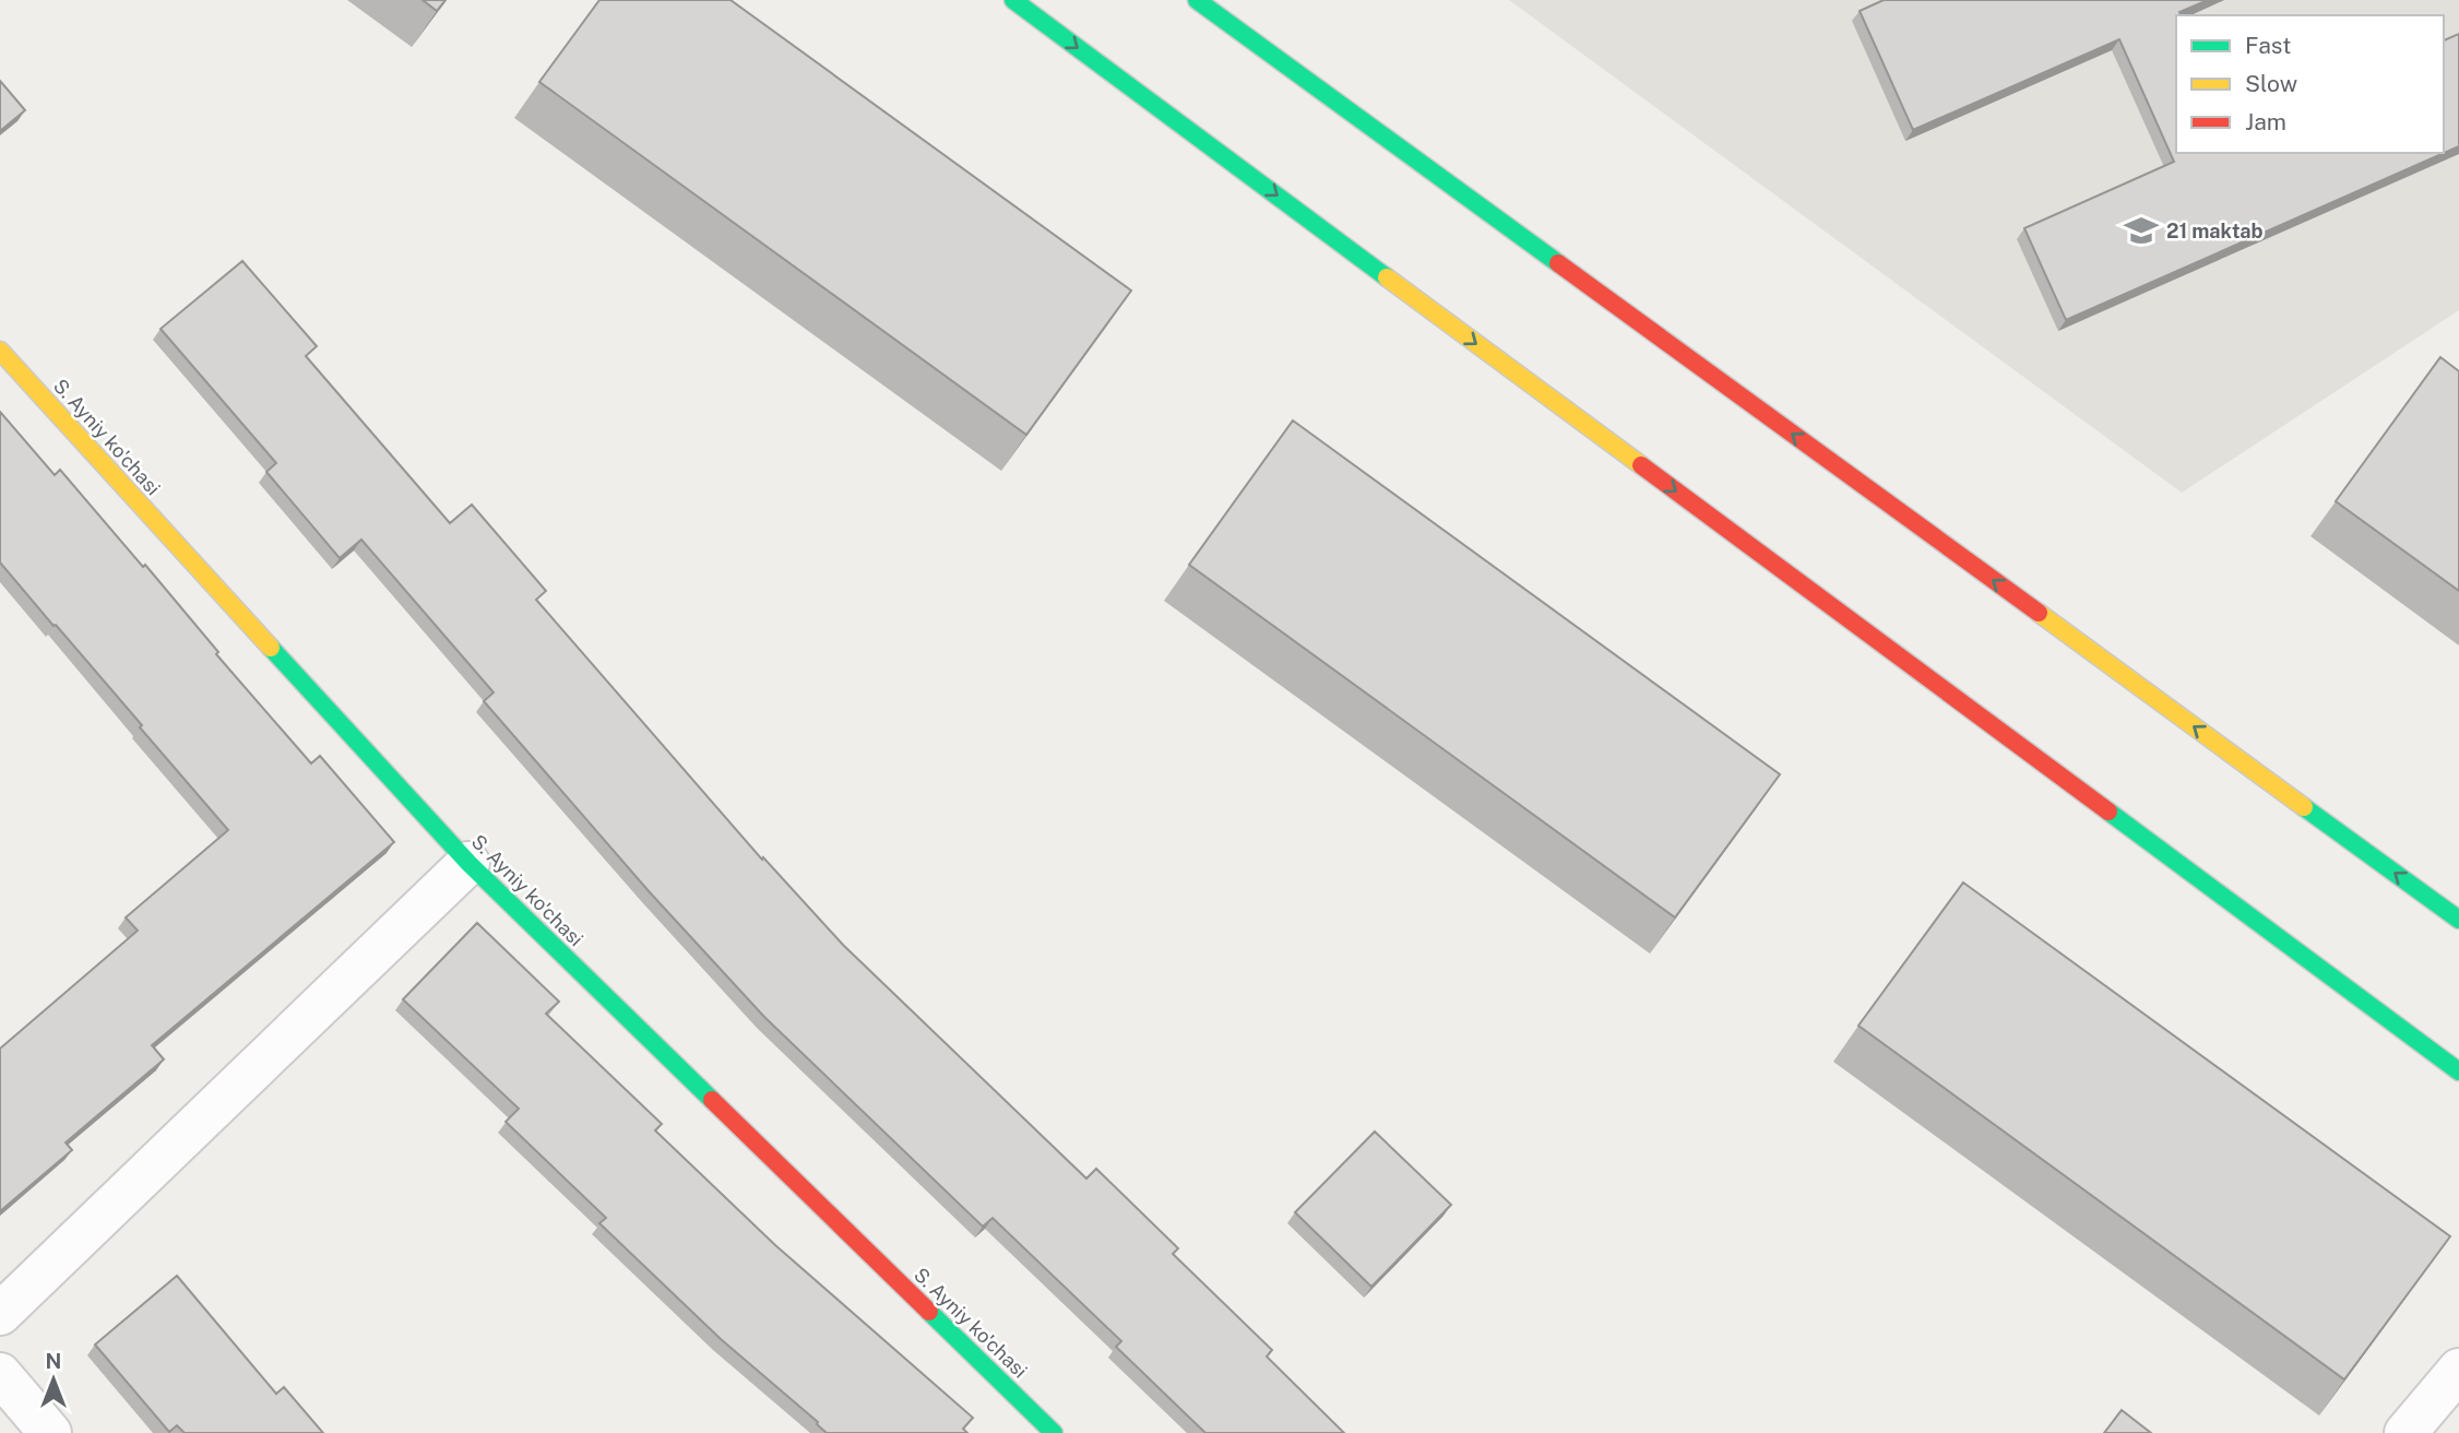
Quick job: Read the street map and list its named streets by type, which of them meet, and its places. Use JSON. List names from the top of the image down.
{
  "streets": {
    "main road": ["S. Ayniy ko'chasi"]
  },
  "places": {
    "school or university": ["21 maktab"]
  },
  "legend": ["Fast", "Slow", "Jam"],
  "north": "top"
}
